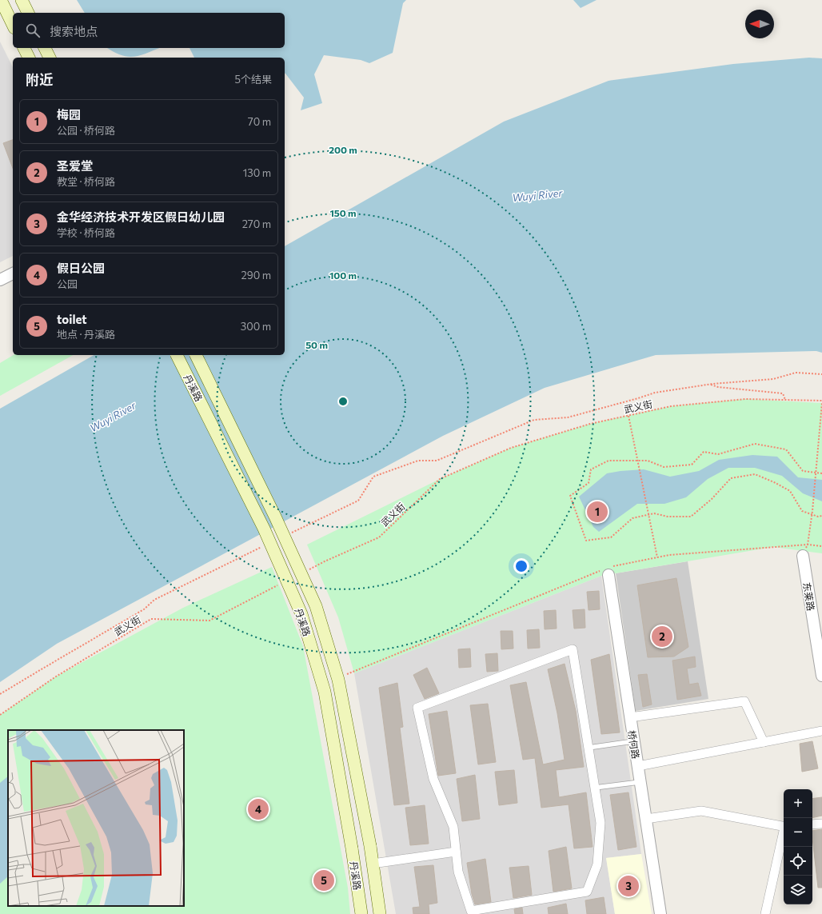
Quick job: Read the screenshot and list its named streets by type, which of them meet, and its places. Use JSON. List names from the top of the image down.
{
  "streets": {
    "main road": ["丹溪路"],
    "street": ["东莱路", "桥何路"],
    "path": ["武义街"]
  },
  "water": ["Wuyi River"],
  "north": "left",
  "page": {
    "search": "搜索地点",
    "heading": ["附近", "5个结果"],
    "list": [
      {
        "mark": "1",
        "name": "梅园",
        "note": "公园 · 桥何路",
        "value": "70 m"
      },
      {
        "mark": "2",
        "name": "圣爱堂",
        "note": "教堂 · 桥何路",
        "value": "130 m"
      },
      {
        "mark": "3",
        "name": "金华经济技术开发区假日幼儿园",
        "note": "学校 · 桥何路",
        "value": "270 m"
      },
      {
        "mark": "4",
        "name": "假日公园",
        "note": "公园",
        "value": "290 m"
      },
      {
        "mark": "5",
        "name": "toilet",
        "note": "地点 · 丹溪路",
        "value": "300 m"
      }
    ],
    "pins": [
      "1",
      "2",
      "4",
      "5",
      "3"
    ],
    "map_buttons": ["+", "−"]
  },
  "rings": [
    "200 m",
    "150 m",
    "100 m",
    "50 m"
  ]
}
